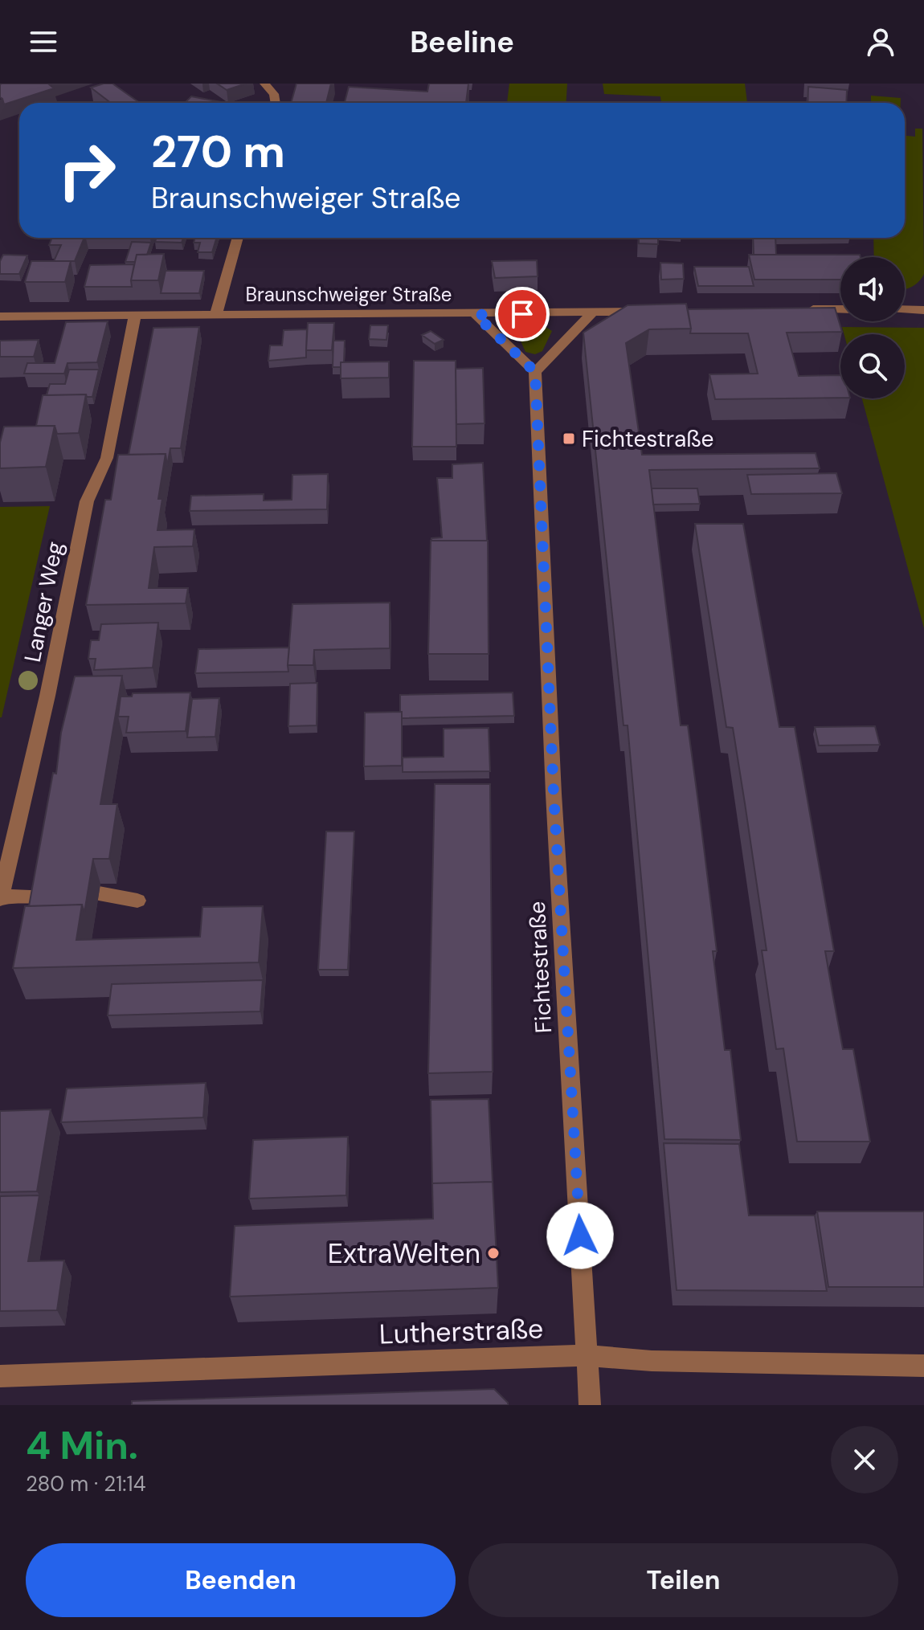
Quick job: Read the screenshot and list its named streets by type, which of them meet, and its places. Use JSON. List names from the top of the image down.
{
  "streets": {
    "street": [
      "Braunschweiger Straße",
      "Langer Weg",
      "Fichtestraße",
      "Lutherstraße"
    ]
  },
  "crossings": [
    ["Braunschweiger Straße", "Langer Weg"],
    ["Fichtestraße", "Lutherstraße"]
  ],
  "places": {
    "transit": ["Fichtestraße"],
    "other": ["ExtraWelten"]
  },
  "page": {
    "header": "Beeline",
    "turn": ["270 m", "Braunschweiger Straße"],
    "heading": ["4 Min.", "280 m · 21:14"],
    "buttons": ["Beenden", "Teilen"]
  }
}
